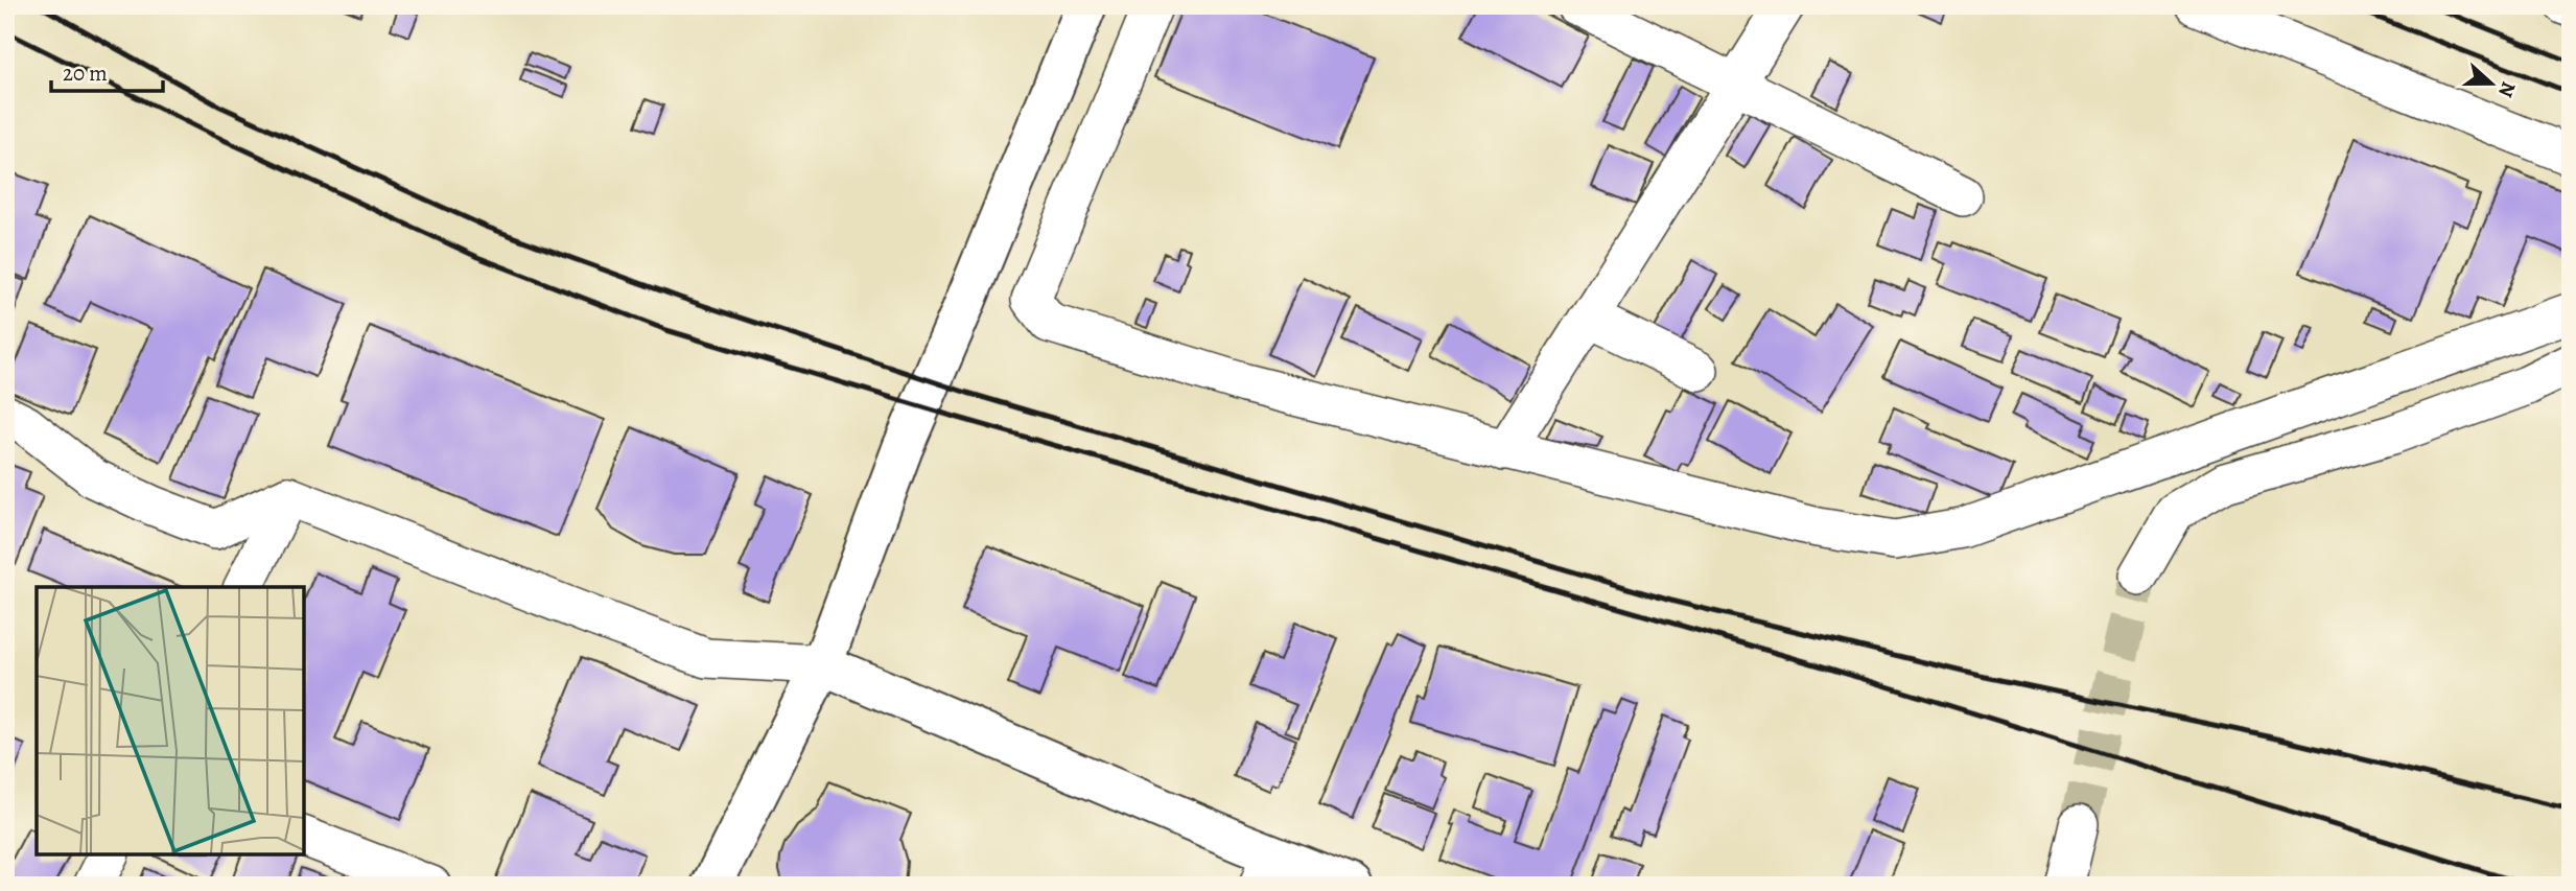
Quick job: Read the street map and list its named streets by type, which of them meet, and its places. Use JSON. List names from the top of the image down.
{
  "scale_bar": "20 m",
  "north": "right"
}
